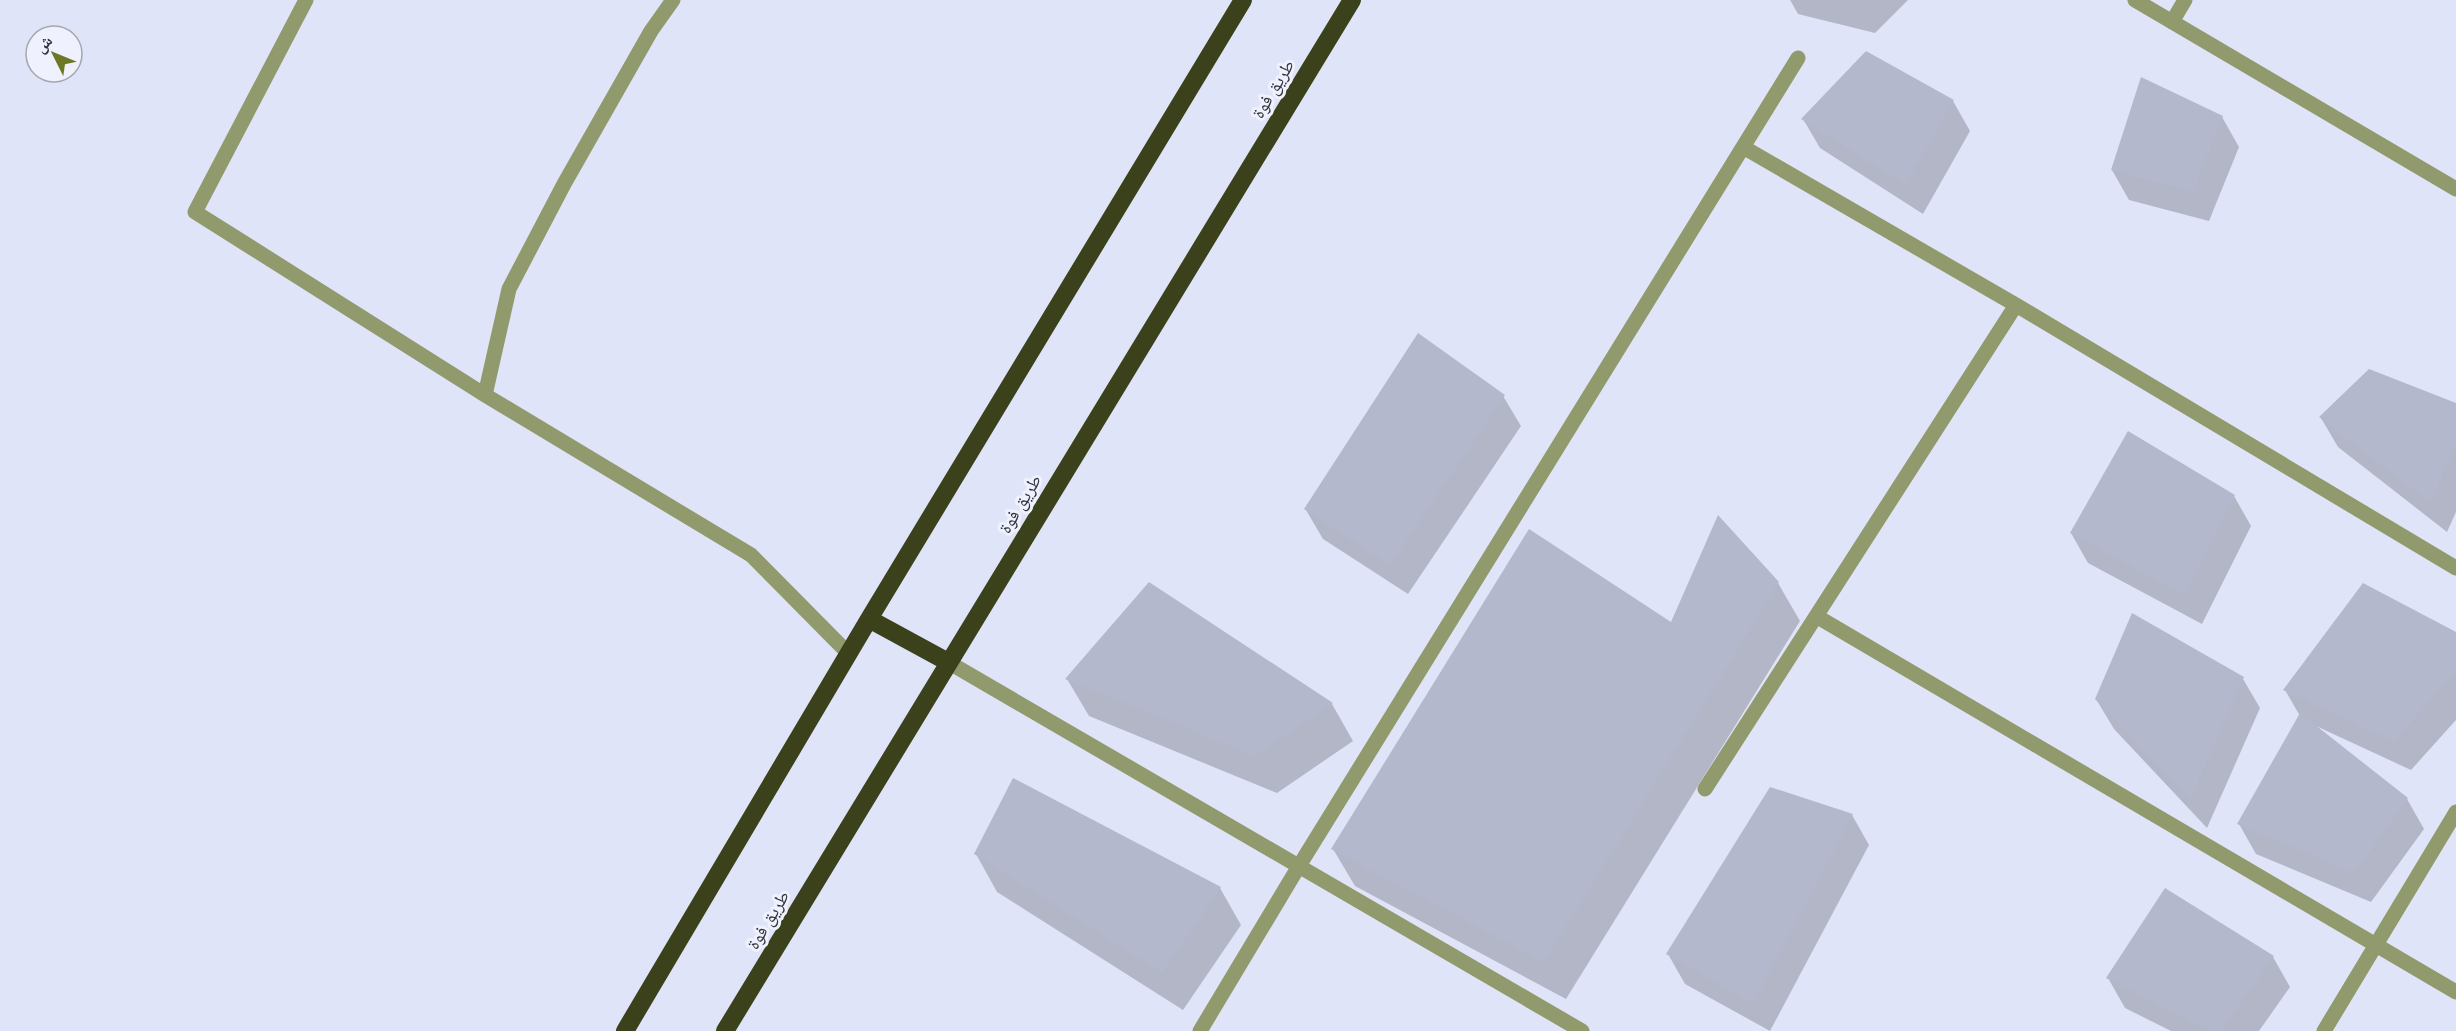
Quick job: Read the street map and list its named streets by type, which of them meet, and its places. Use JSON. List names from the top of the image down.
{
  "streets": {
    "highway": ["طريق فوة"]
  },
  "north": "top left"
}
